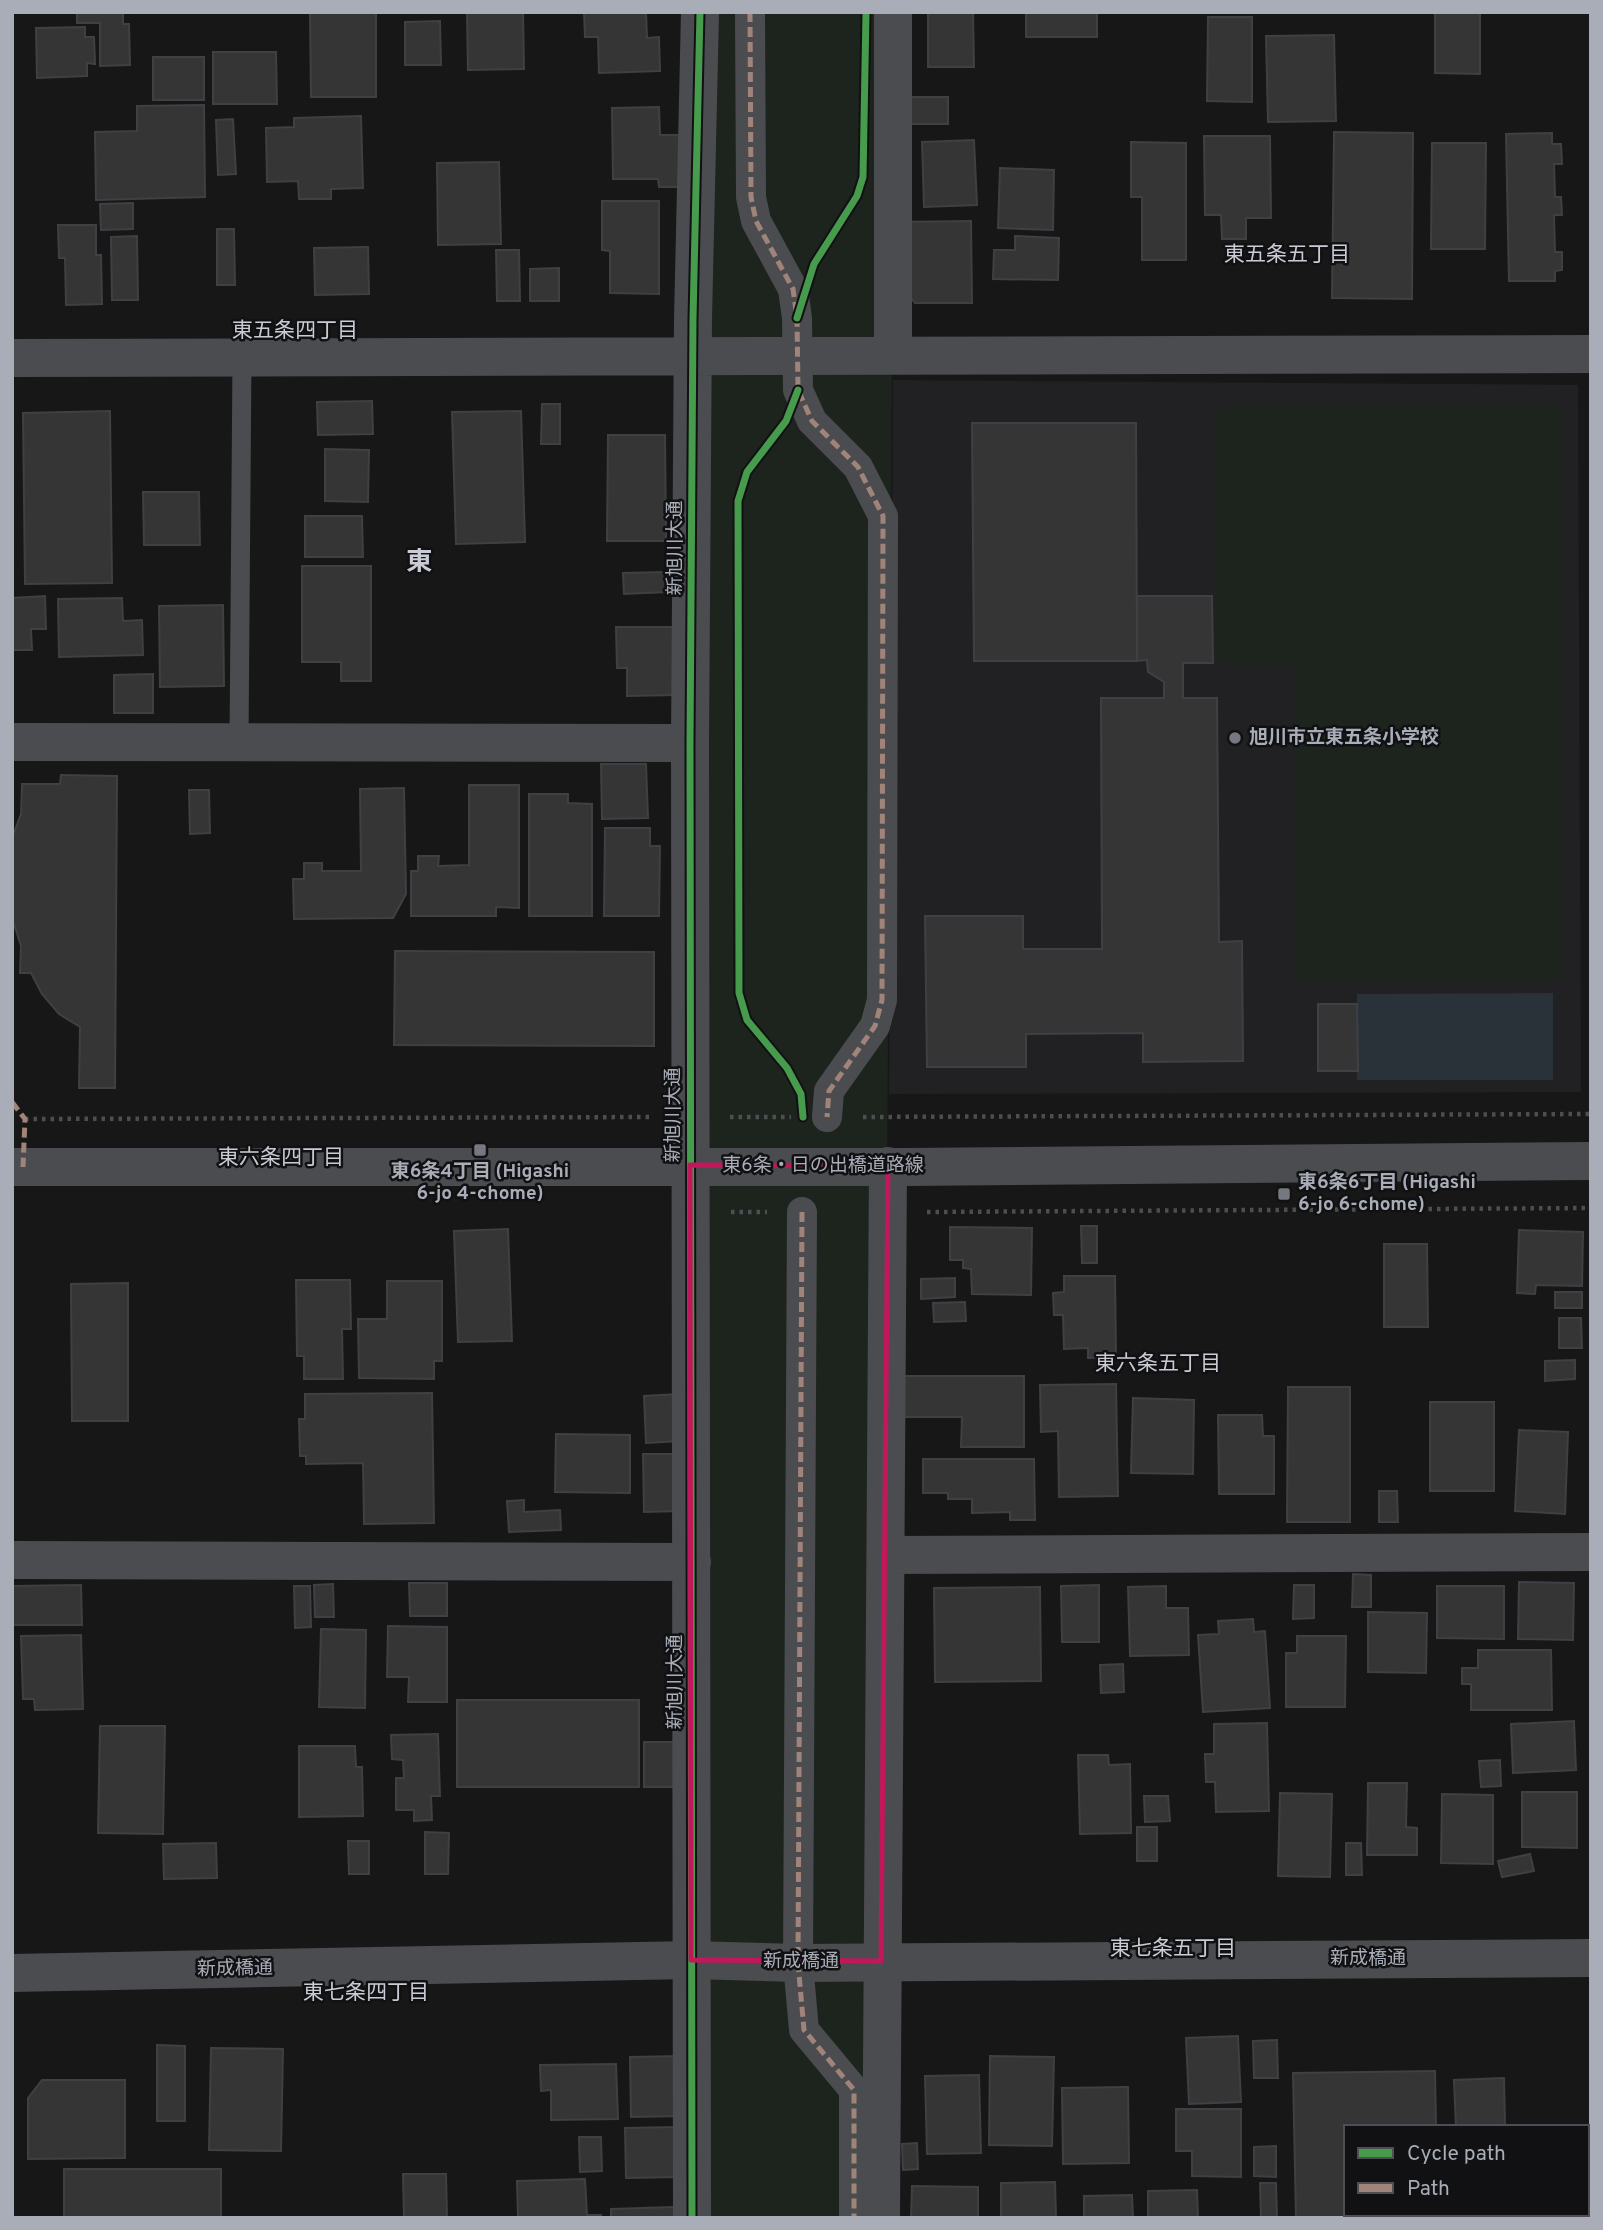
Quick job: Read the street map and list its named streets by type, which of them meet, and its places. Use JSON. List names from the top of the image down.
{
  "streets": {
    "street": ["新旭川大通", "東6条・日の出橋道路線", "新成橋通"]
  },
  "crossings": [
    ["新旭川大通", "東6条・日の出橋道路線"],
    ["新旭川大通", "新成橋通"]
  ],
  "districts": [
    "東五条五丁目",
    "東五条四丁目",
    "東",
    "東六条四丁目",
    "東六条五丁目",
    "東七条五丁目",
    "東七条四丁目"
  ],
  "places": {
    "other": ["旭川市立東五条小学校"],
    "transit": ["東6条4丁目 (Higashi 6-jo 4-chome)", "東6条6丁目 (Higashi 6-jo 6-chome)"]
  },
  "legend": ["Cycle path", "Path"]
}
